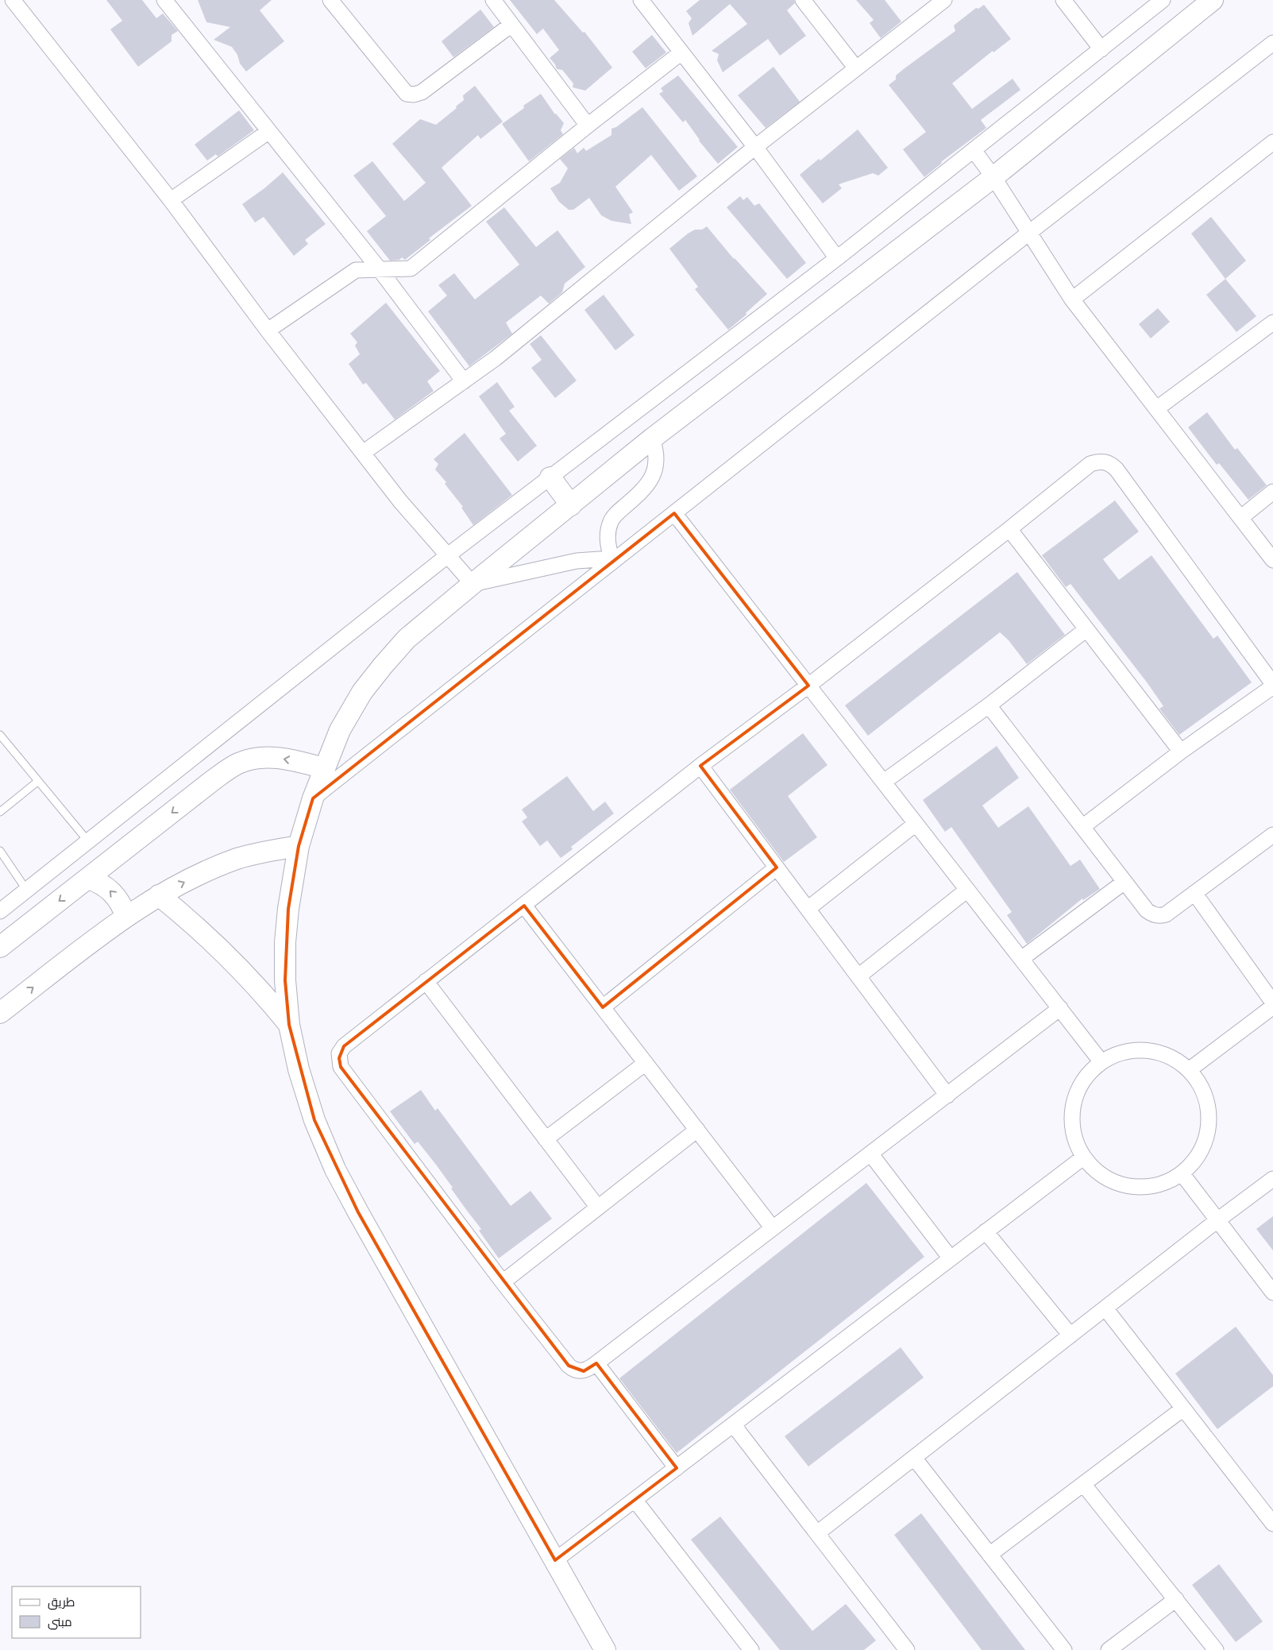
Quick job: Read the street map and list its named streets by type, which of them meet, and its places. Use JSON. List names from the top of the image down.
{
  "legend": ["طريق", "مبنى"]
}
